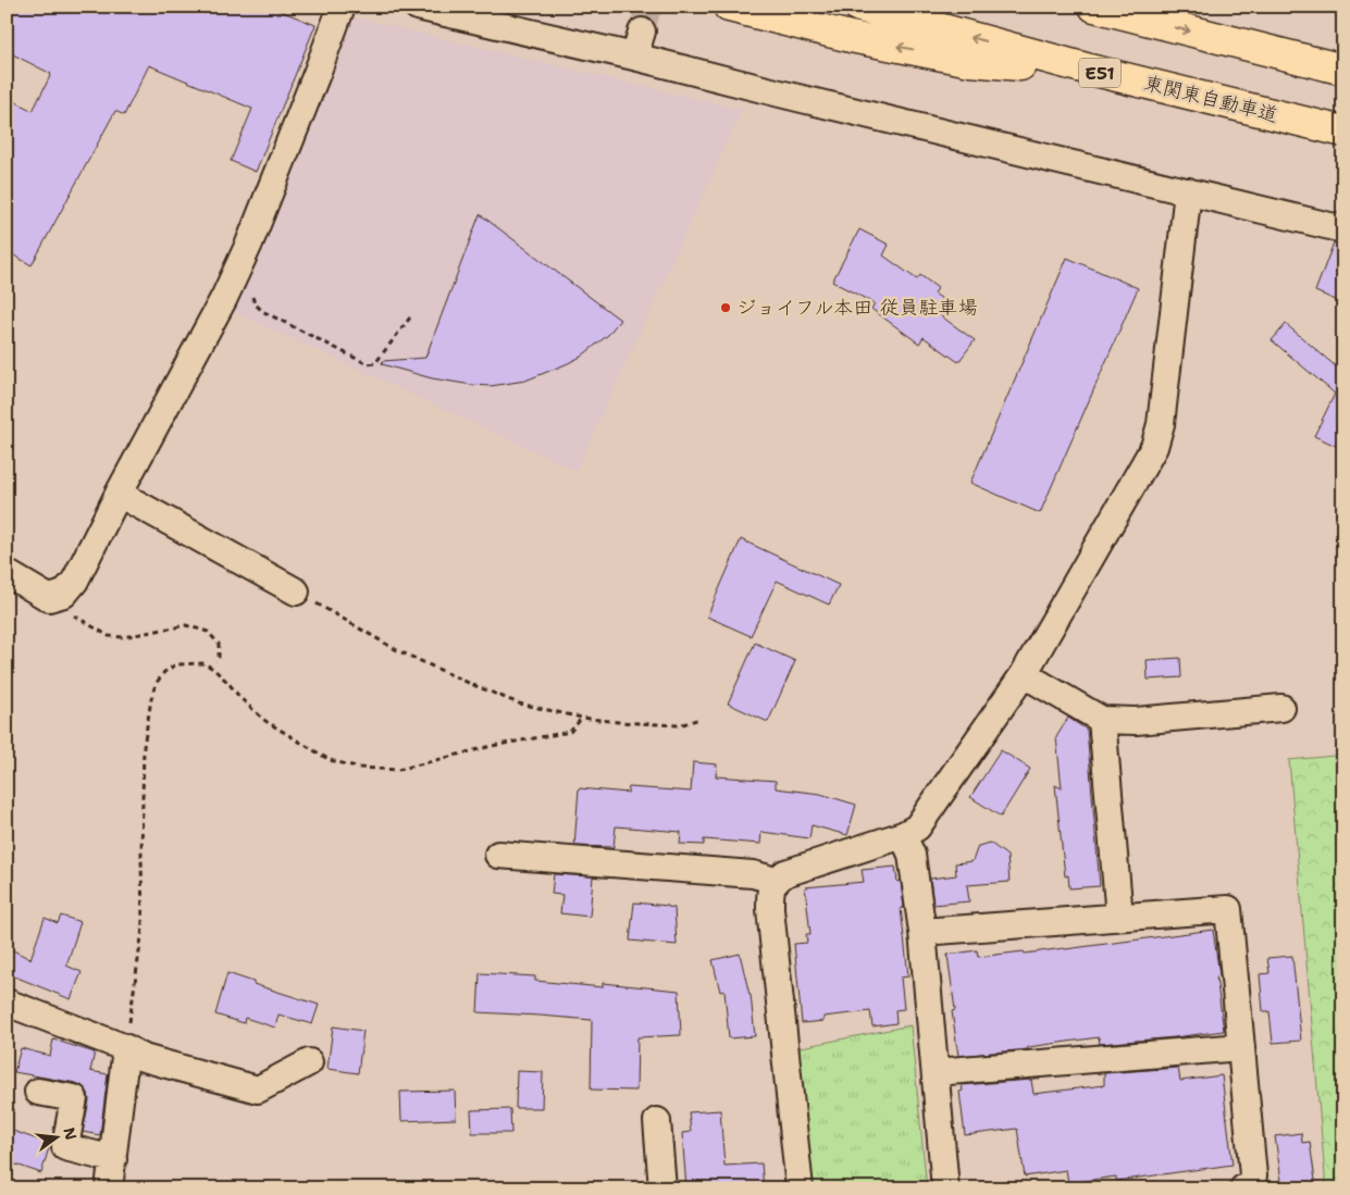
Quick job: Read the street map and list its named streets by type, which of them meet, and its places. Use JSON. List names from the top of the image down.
{
  "streets": {
    "highway": ["E51", "東関東自動車道"]
  },
  "places": ["ジョイフル本田 従員駐車場"],
  "north": "right"
}
